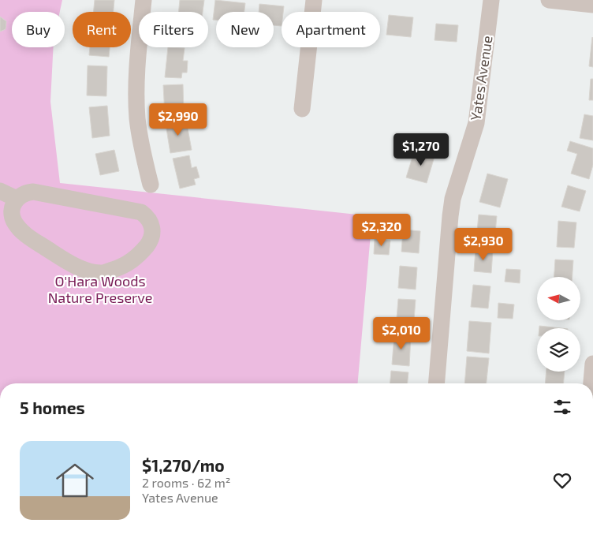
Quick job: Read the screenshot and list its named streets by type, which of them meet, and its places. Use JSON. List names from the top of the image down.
{
  "streets": {
    "street": ["Yates Avenue"]
  },
  "parks": ["O'Hara Woods Nature Preserve"],
  "north": "left",
  "page": {
    "chip": [
      "Buy",
      "Rent",
      "Filters",
      "New",
      "Apartment"
    ],
    "price": [
      "$2,990",
      "$1,270",
      "$2,320",
      "$2,930",
      "$2,010"
    ],
    "heading": "5 homes",
    "list": [
      {
        "name": "$1,270/mo",
        "note": "2 rooms · 62 m² · Yates Avenue"
      }
    ]
  }
}
